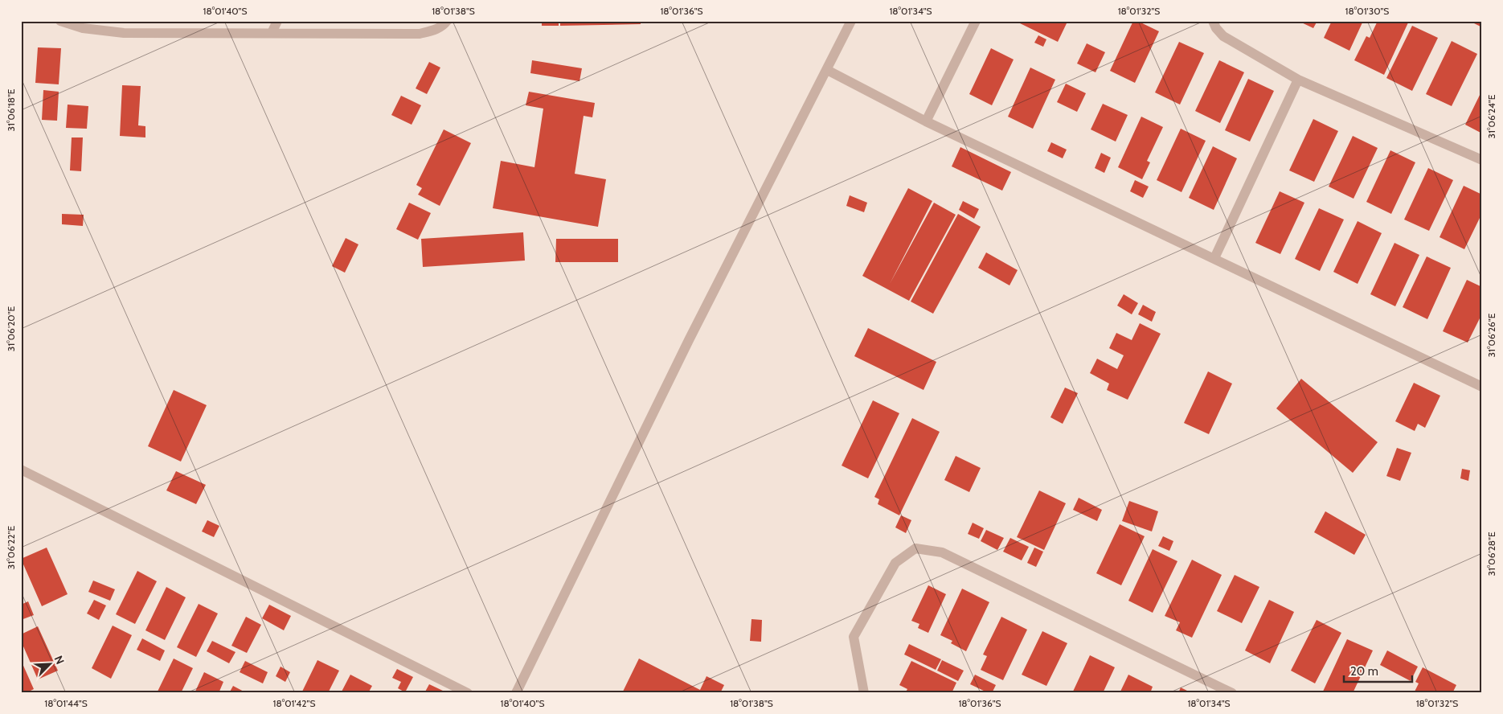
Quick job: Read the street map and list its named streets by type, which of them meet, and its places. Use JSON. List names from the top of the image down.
{
  "scale_bar": "20 m",
  "north": "top right",
  "coordinates": [
    "18°01'40\"S",
    "18°01'38\"S",
    "18°01'36\"S",
    "18°01'34\"S",
    "18°01'32\"S",
    "18°01'30\"S",
    "31°06'18\"E",
    "31°06'24\"E",
    "31°06'20\"E",
    "31°06'26\"E",
    "31°06'22\"E",
    "31°06'28\"E",
    "18°01'44\"S",
    "18°01'42\"S"
  ]
}
